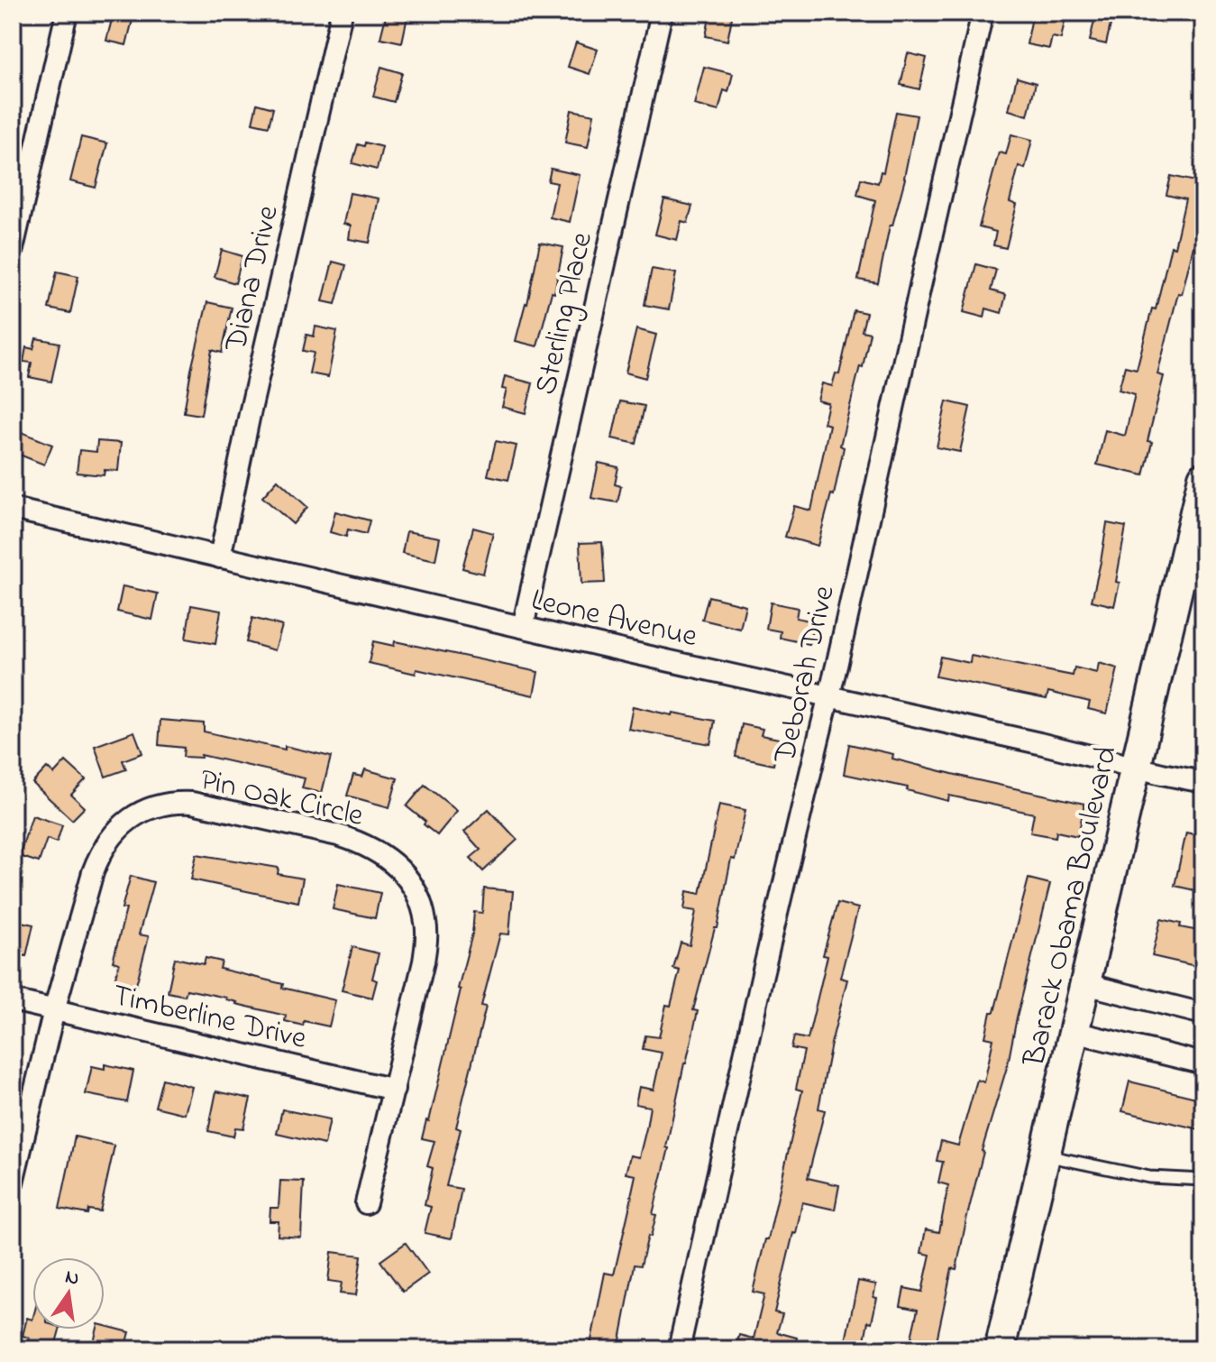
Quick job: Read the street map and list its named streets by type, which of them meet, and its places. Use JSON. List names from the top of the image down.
{
  "streets": {
    "main road": ["Barack Obama Boulevard"],
    "street": [
      "Diana Drive",
      "Sterling Place",
      "Leone Avenue",
      "Deborah Drive",
      "Pin Oak Circle",
      "Timberline Drive"
    ]
  },
  "crossings": [
    ["Diana Drive", "Leone Avenue"],
    ["Sterling Place", "Leone Avenue"],
    ["Leone Avenue", "Deborah Drive"],
    ["Leone Avenue", "Barack Obama Boulevard"],
    ["Pin Oak Circle", "Timberline Drive"]
  ],
  "north": "top"
}
